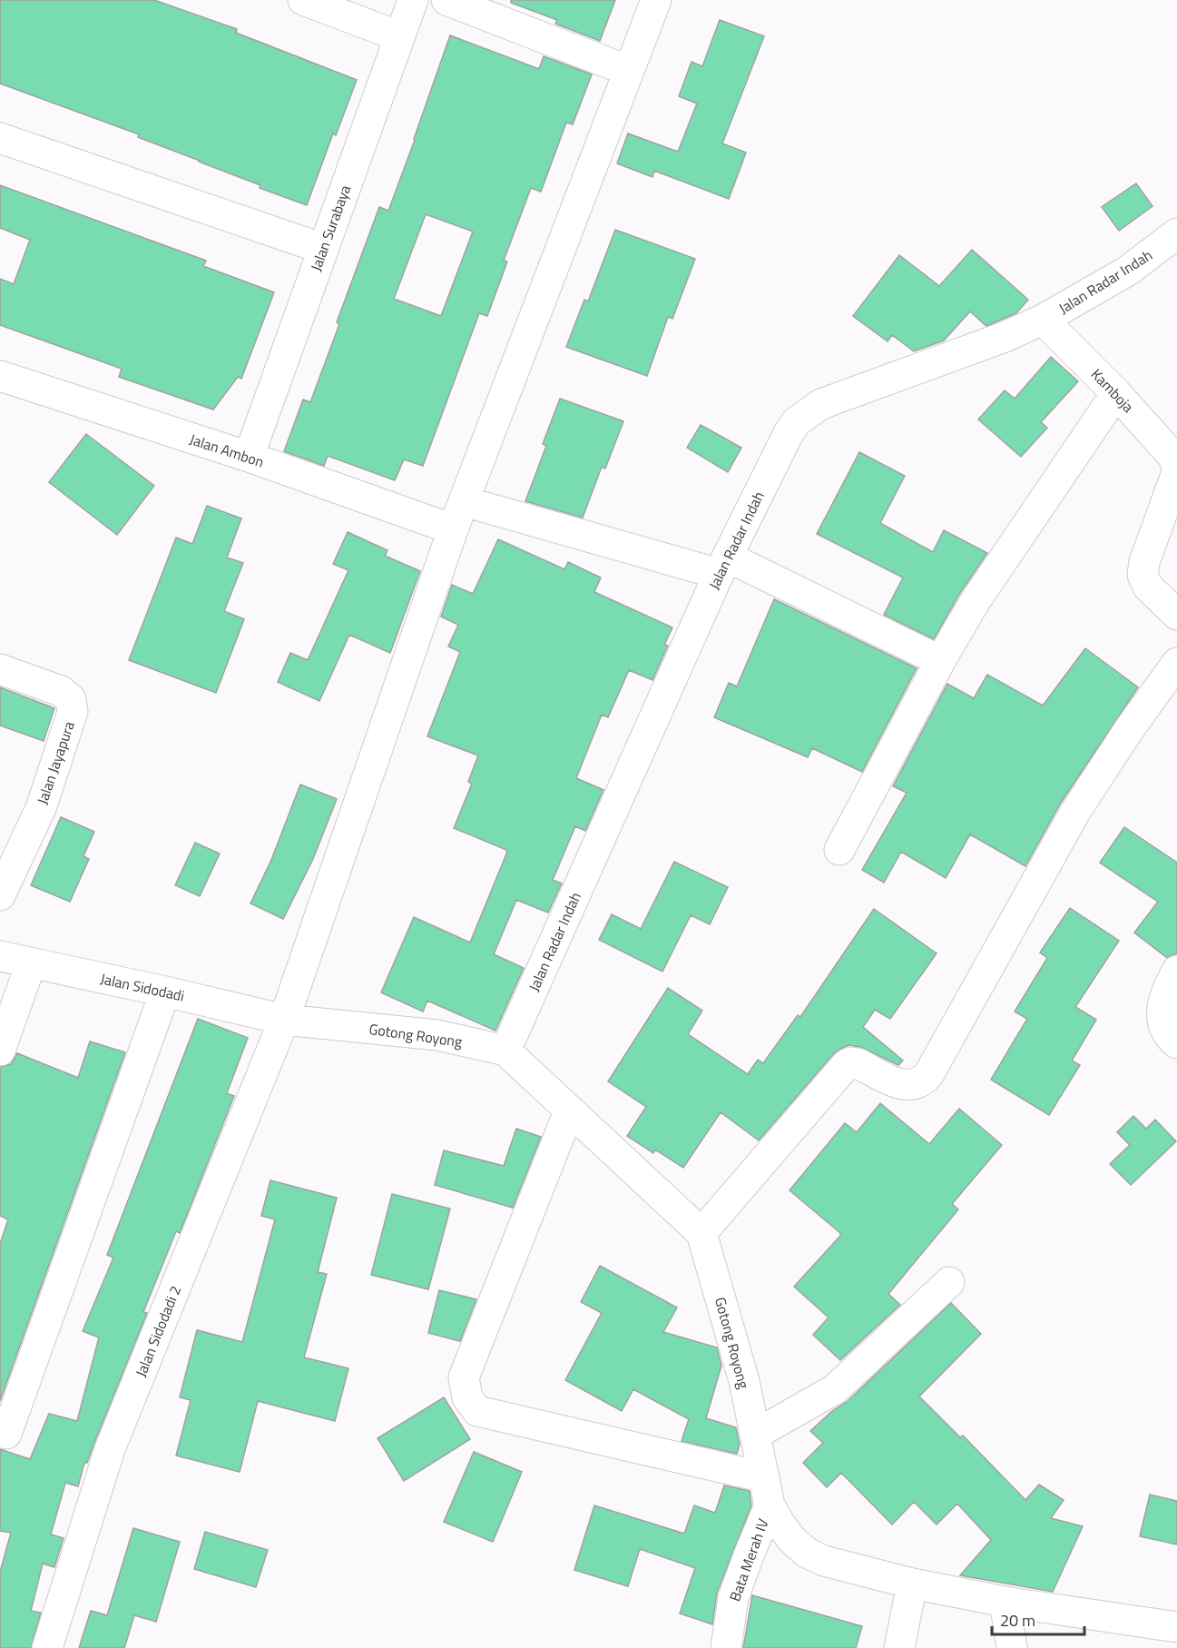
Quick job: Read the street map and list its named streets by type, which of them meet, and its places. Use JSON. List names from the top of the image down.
{
  "streets": {
    "street": [
      "Jalan Surabaya",
      "Jalan Radar Indah",
      "Kamboja",
      "Jalan Ambon",
      "Jalan Jayapura",
      "Jalan Sidodadi",
      "Gotong Royong",
      "Jalan Sidodadi 2",
      "Bata Merah IV"
    ]
  },
  "crossings": [
    ["Jalan Surabaya", "Jalan Ambon"],
    ["Jalan Radar Indah", "Kamboja"],
    ["Jalan Radar Indah", "Gotong Royong"],
    ["Jalan Ambon", "Jalan Sidodadi 2"],
    ["Jalan Sidodadi", "Gotong Royong"],
    ["Jalan Sidodadi", "Jalan Sidodadi 2"],
    ["Gotong Royong", "Jalan Sidodadi 2"],
    ["Gotong Royong", "Bata Merah IV"]
  ],
  "scale_bar": "20 m"
}
